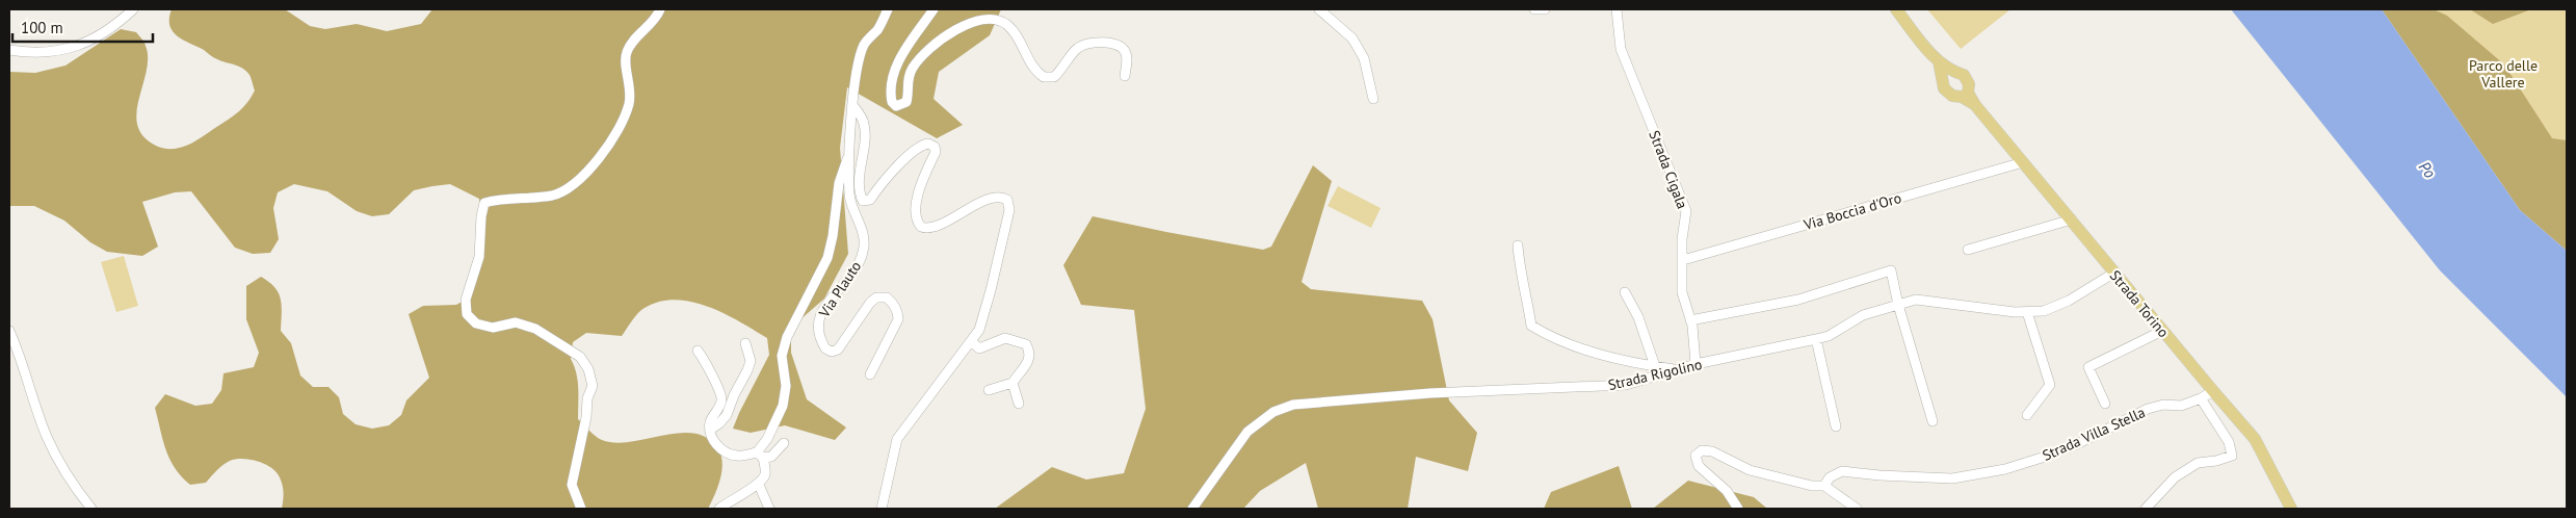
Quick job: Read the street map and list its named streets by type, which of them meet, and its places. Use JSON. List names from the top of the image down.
{
  "streets": {
    "main road": ["Strada Torino"],
    "street": [
      "Strada Cigala",
      "Via Boccia d'Oro",
      "Via Plauto",
      "Strada Rigolino",
      "Strada Villa Stella"
    ]
  },
  "crossings": [
    ["Strada Cigala", "Via Boccia d'Oro"],
    ["Strada Cigala", "Strada Rigolino"],
    ["Via Boccia d'Oro", "Strada Torino"],
    ["Strada Torino", "Strada Rigolino"],
    ["Strada Torino", "Strada Villa Stella"]
  ],
  "water": ["Po"],
  "parks": ["Parco delle Vallere"],
  "scale_bar": "100 m"
}
